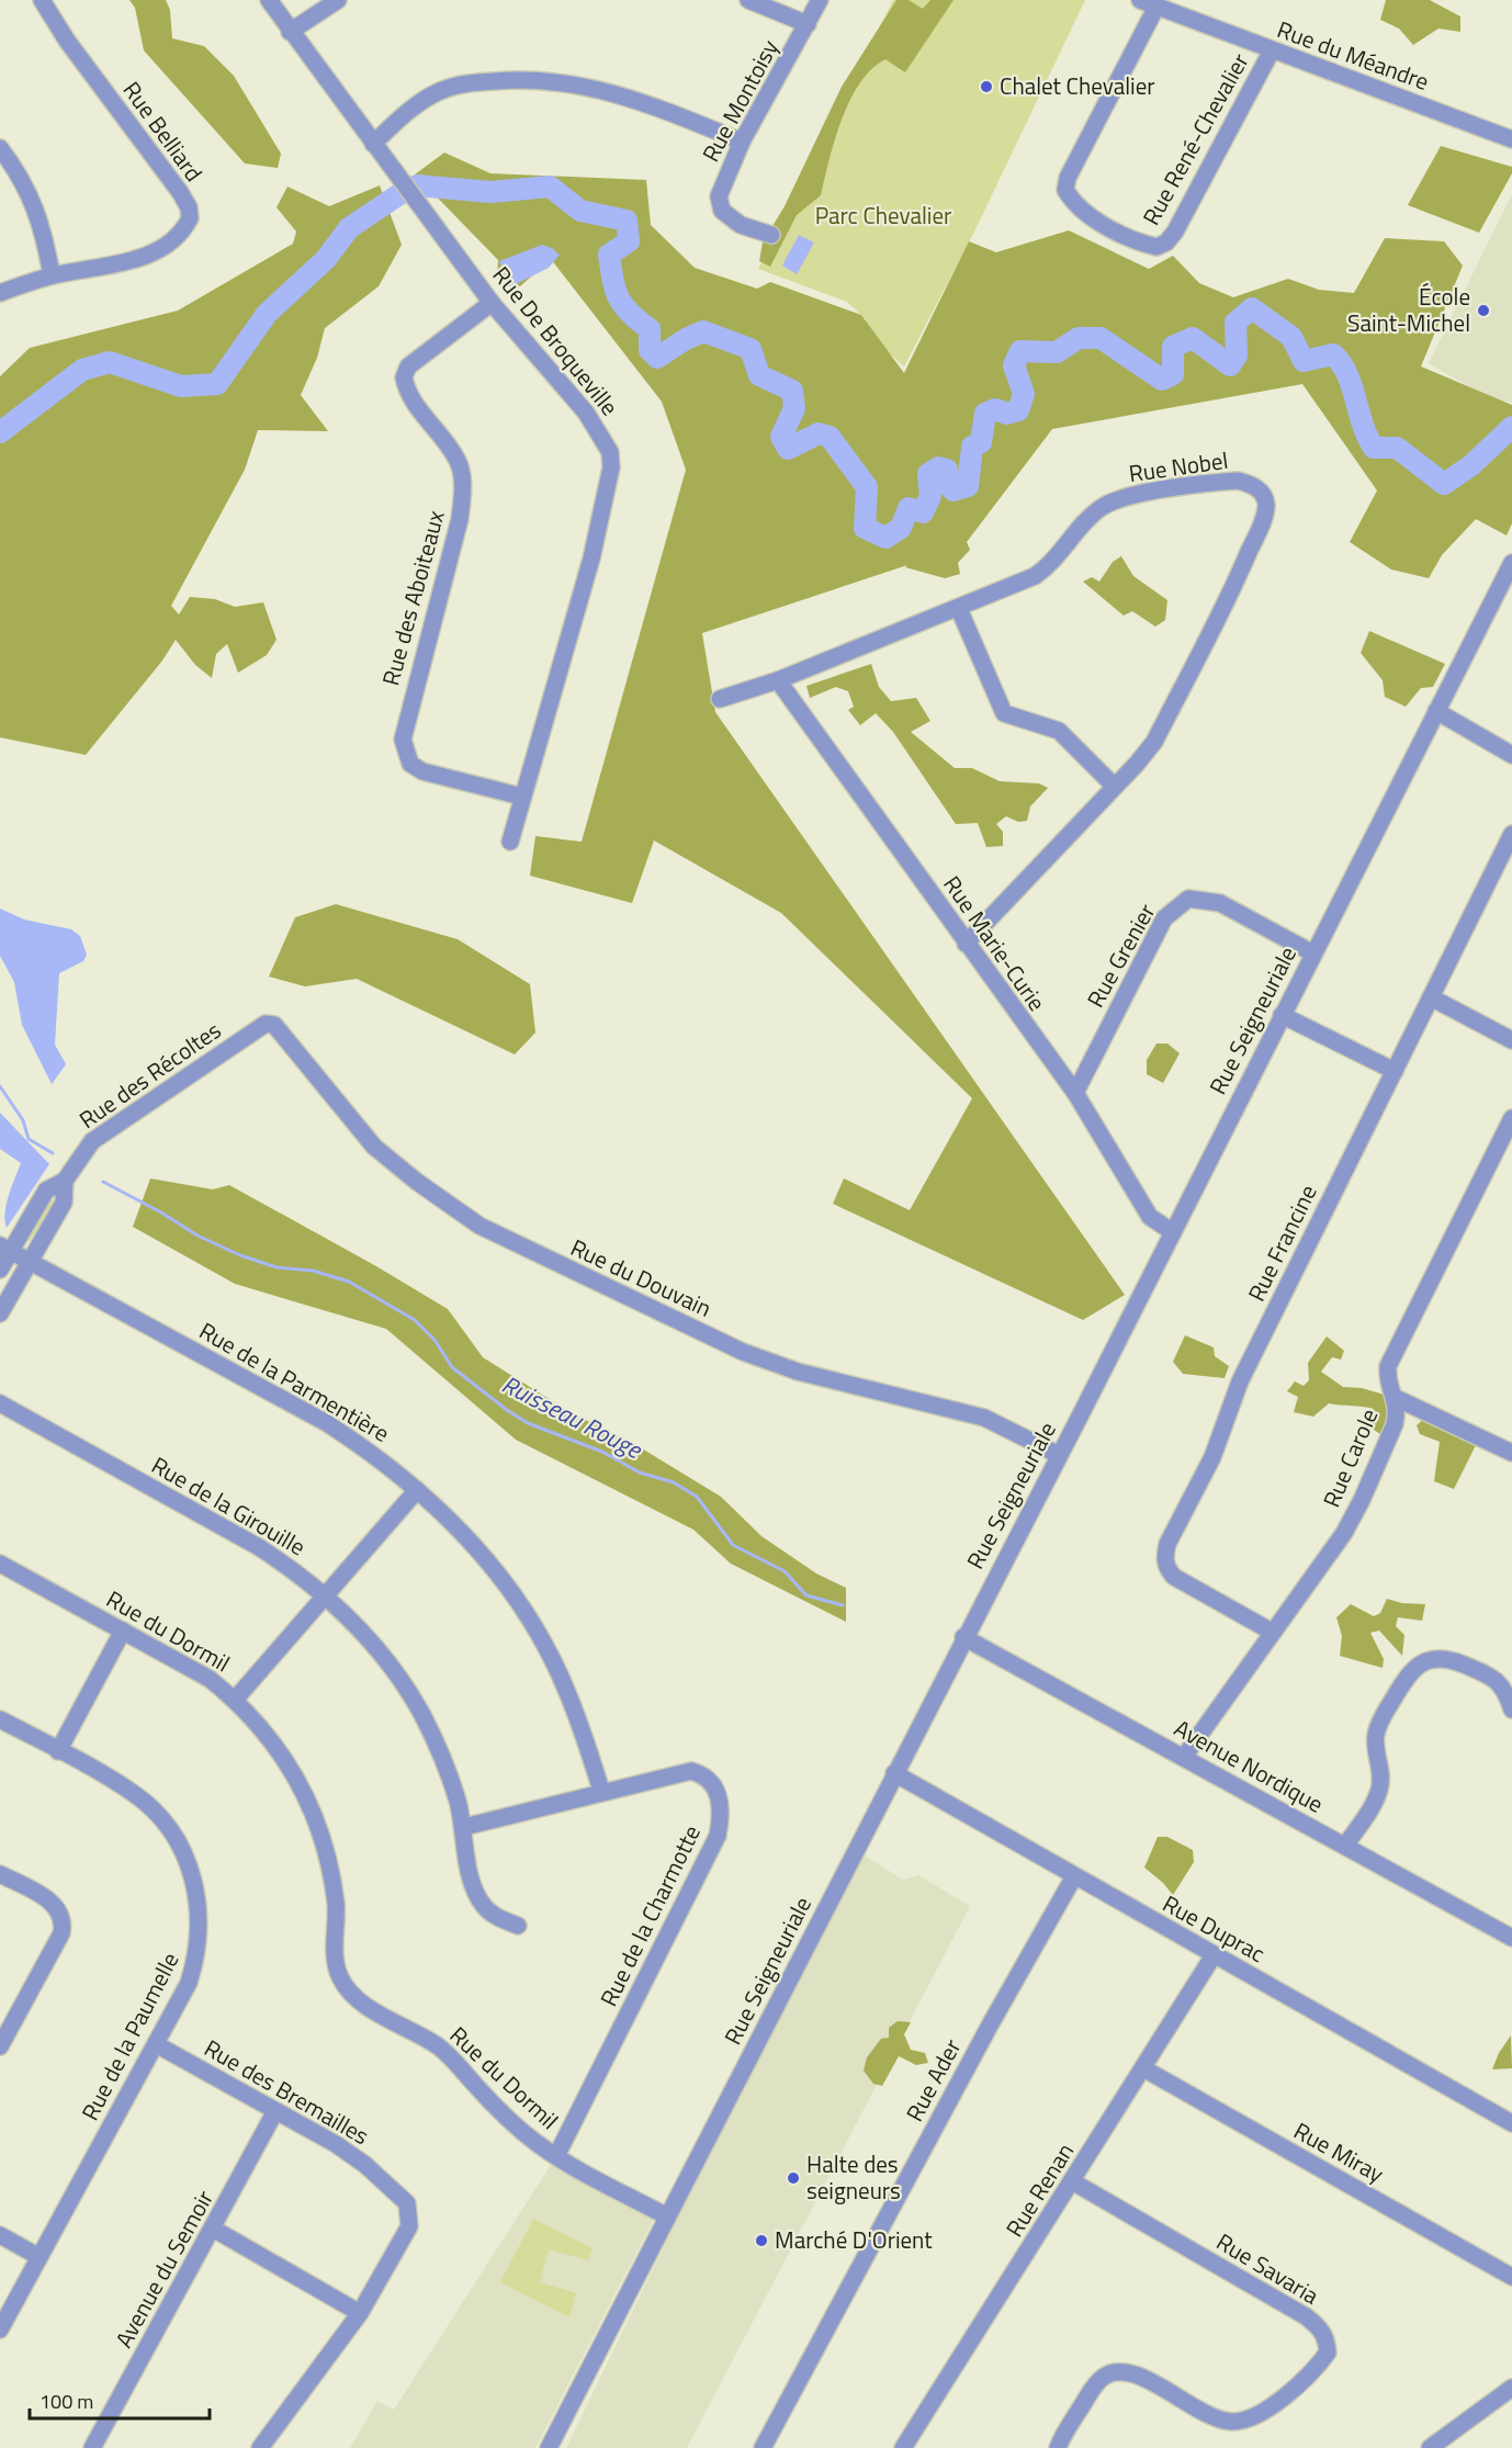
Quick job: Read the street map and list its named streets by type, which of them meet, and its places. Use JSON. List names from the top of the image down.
{
  "streets": {
    "street": [
      "Rue du Méandre",
      "Rue Montoisy",
      "Rue Belliard",
      "Rue René-Chevalier",
      "Rue De Broqueville",
      "Rue Nobel",
      "Rue des Aboiteaux",
      "Rue Marie-Curie",
      "Rue Grenier",
      "Rue Seigneuriale",
      "Rue des Récoltes",
      "Rue Francine",
      "Rue du Douvain",
      "Rue de la Parmentière",
      "Rue Carole",
      "Rue de la Girouille",
      "Rue du Dormil",
      "Avenue Nordique",
      "Rue de la Charmotte",
      "Rue Duprac",
      "Rue de la Paumelle",
      "Rue Ader",
      "Rue des Bremailles",
      "Rue Miray",
      "Rue Renan",
      "Avenue du Semoir",
      "Rue Savaria"
    ]
  },
  "crossings": [
    ["Rue du Méandre", "Rue René-Chevalier"],
    ["Rue De Broqueville", "Rue des Aboiteaux"],
    ["Rue Nobel", "Rue Marie-Curie"],
    ["Rue Marie-Curie", "Rue Grenier"],
    ["Rue Marie-Curie", "Rue Seigneuriale"],
    ["Rue Grenier", "Rue Seigneuriale"],
    ["Rue Seigneuriale", "Rue du Douvain"],
    ["Rue Seigneuriale", "Rue du Dormil"],
    ["Rue Seigneuriale", "Avenue Nordique"],
    ["Rue Seigneuriale", "Rue Duprac"],
    ["Rue des Récoltes", "Rue du Douvain"],
    ["Rue des Récoltes", "Rue de la Parmentière"],
    ["Rue Francine", "Rue Carole"],
    ["Rue de la Parmentière", "Rue de la Charmotte"],
    ["Rue Carole", "Avenue Nordique"],
    ["Rue de la Girouille", "Rue de la Charmotte"],
    ["Rue du Dormil", "Rue de la Charmotte"],
    ["Rue Duprac", "Rue Ader"],
    ["Rue Duprac", "Rue Renan"],
    ["Rue de la Paumelle", "Rue des Bremailles"],
    ["Rue des Bremailles", "Avenue du Semoir"],
    ["Rue Miray", "Rue Renan"],
    ["Rue Renan", "Rue Savaria"]
  ],
  "water": ["Ruisseau Rouge"],
  "parks": ["Parc Chevalier"],
  "places": [
    "Chalet Chevalier",
    "École Saint-Michel",
    "Halte des seigneurs",
    "Marché D'Orient"
  ],
  "scale_bar": "100 m"
}
